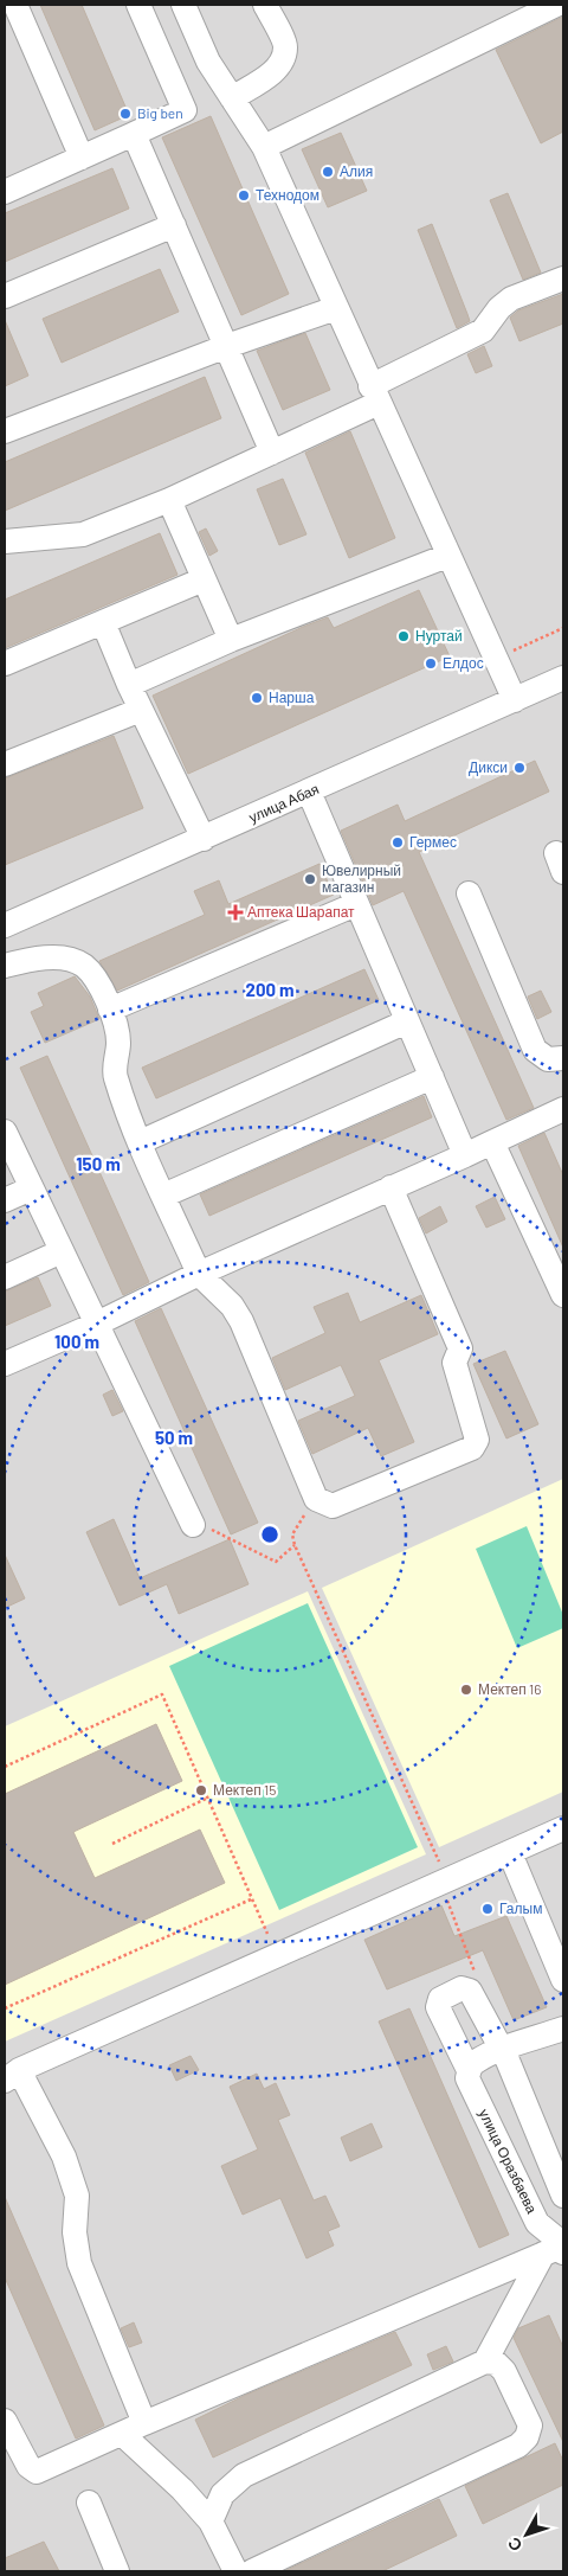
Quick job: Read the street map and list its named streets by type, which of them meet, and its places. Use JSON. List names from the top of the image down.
{
  "streets": {
    "street": ["улица Абая", "улица Оразбаева"]
  },
  "places": {
    "other": [
      "Big ben",
      "Алия",
      "Технодом",
      "Нуртай",
      "Елдос",
      "Нарша",
      "Дикси",
      "Гермес",
      "Ювелирный магазин",
      "Мектеп 16",
      "Мектеп 15",
      "Галым"
    ],
    "health": ["Аптека Шарапат"]
  },
  "north": "bottom left",
  "rings": [
    "200 m",
    "150 m",
    "100 m",
    "50 m"
  ]
}
